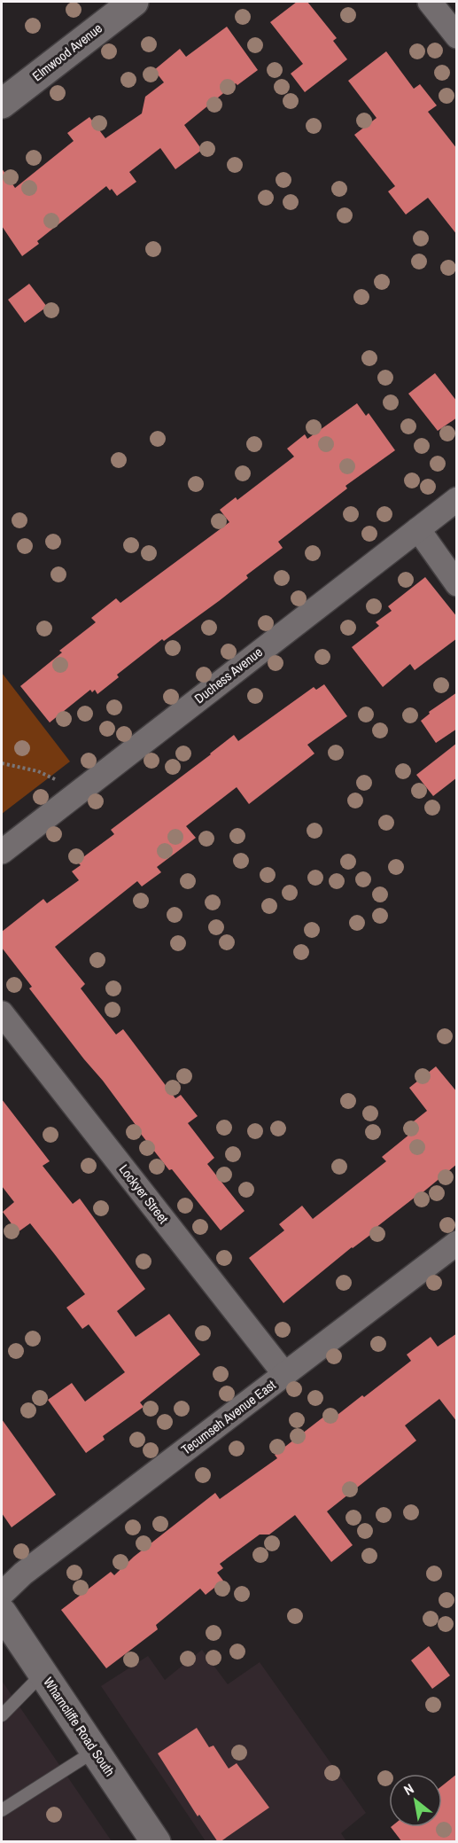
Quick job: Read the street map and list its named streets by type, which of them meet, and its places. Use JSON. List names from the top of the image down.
{
  "streets": {
    "main road": ["Elmwood Avenue", "Wharncliffe Road South"],
    "street": ["Duchess Avenue", "Lockyer Street", "Tecumseh Avenue East"]
  },
  "crossings": [
    ["Lockyer Street", "Tecumseh Avenue East"]
  ],
  "north": "top left"
}
